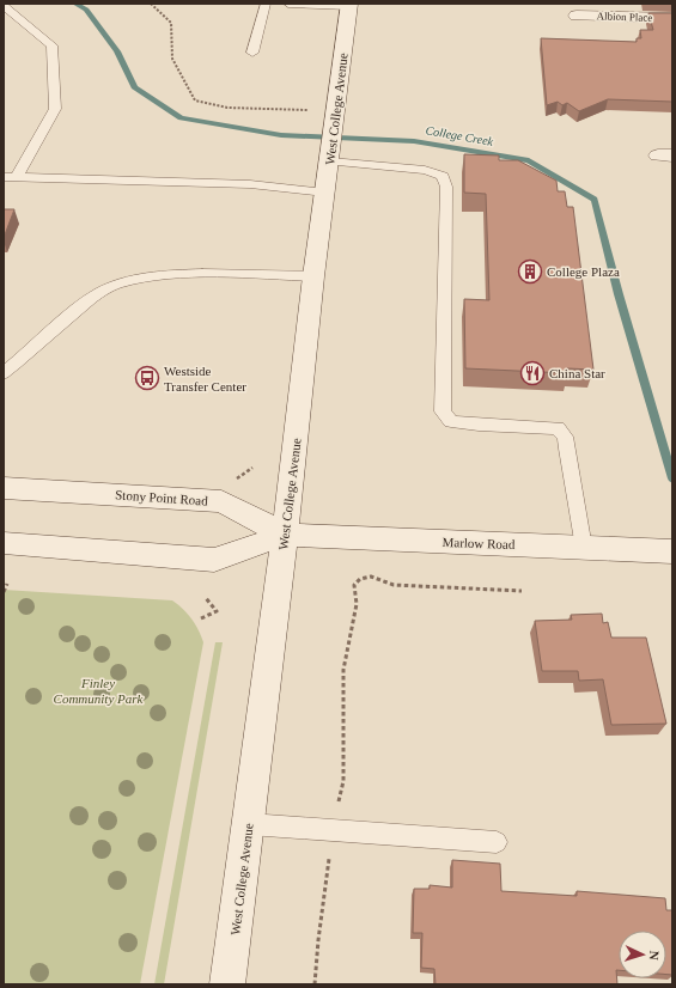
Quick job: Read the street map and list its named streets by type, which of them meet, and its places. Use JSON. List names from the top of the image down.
{
  "streets": {
    "main road": [
      "Albion Place",
      "West College Avenue",
      "Stony Point Road",
      "Marlow Road"
    ]
  },
  "crossings": [
    ["West College Avenue", "Stony Point Road"],
    ["West College Avenue", "Marlow Road"],
    ["Stony Point Road", "Marlow Road"]
  ],
  "water": ["College Creek"],
  "parks": ["Finley Community Park"],
  "places": {
    "building": ["College Plaza"],
    "restaurant": ["China Star"],
    "bus stop": ["Westside Transfer Center"]
  },
  "north": "right"
}
